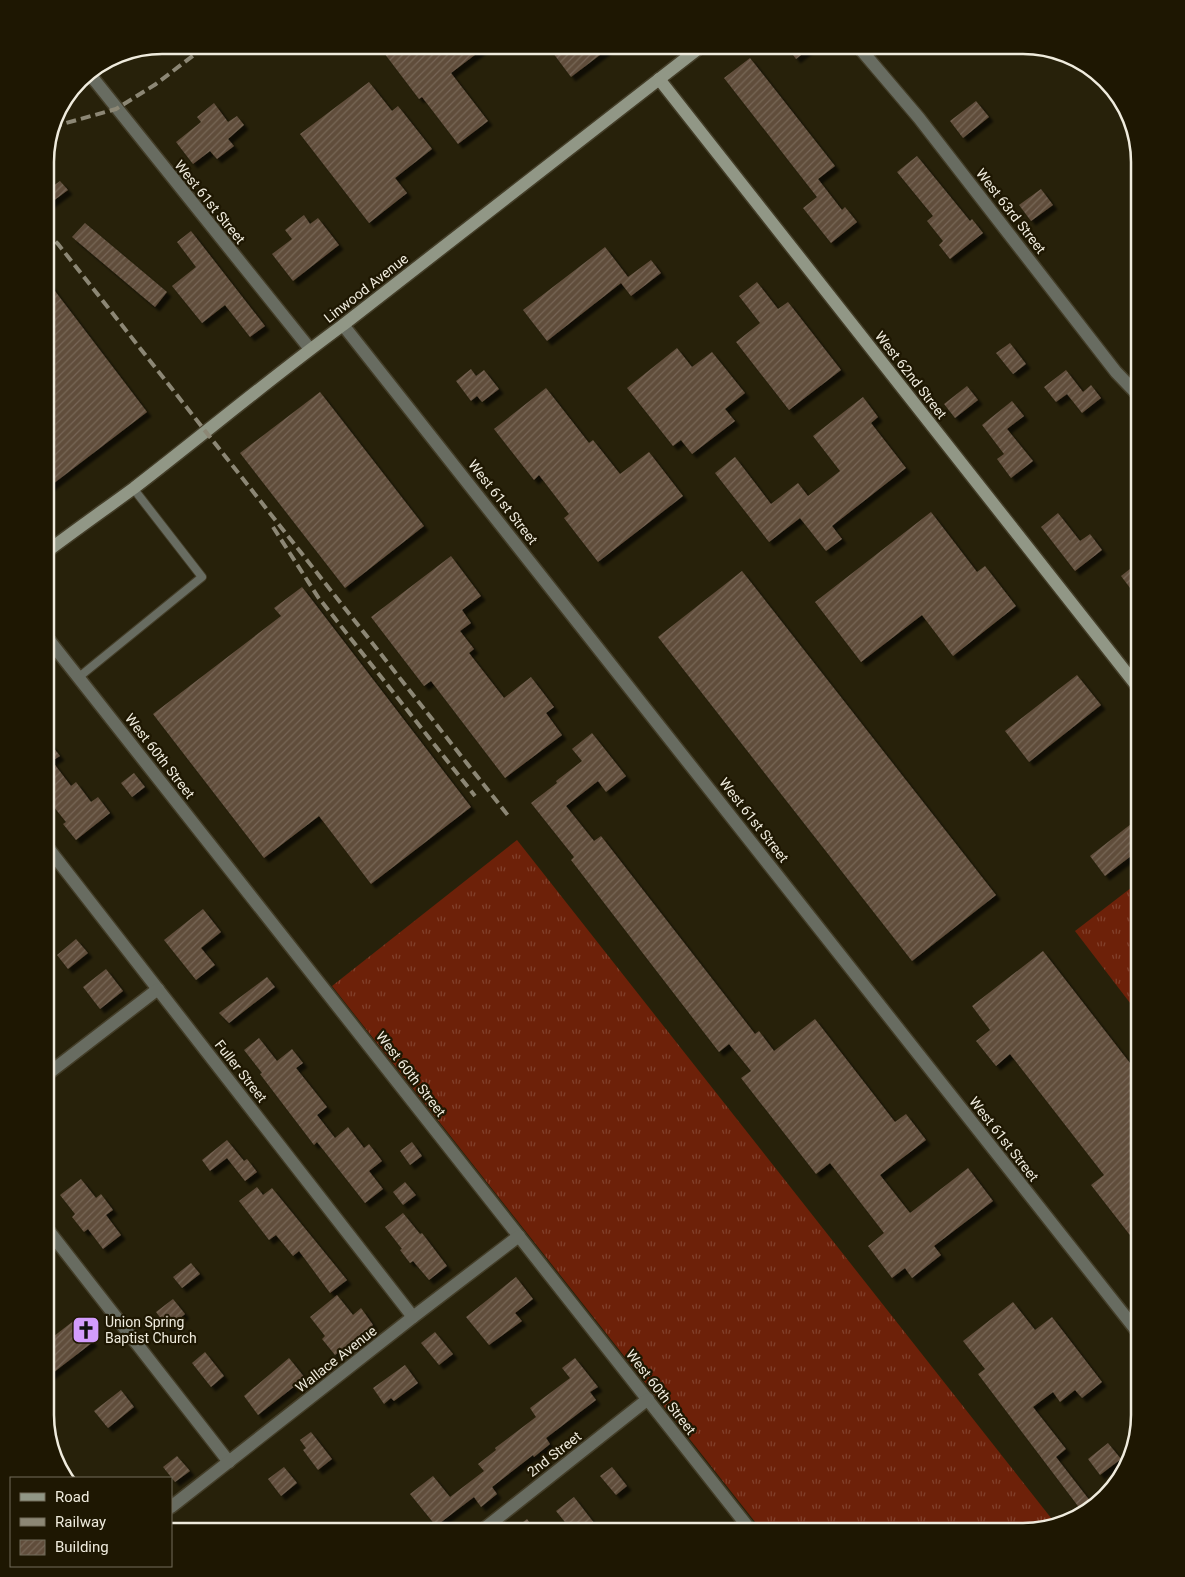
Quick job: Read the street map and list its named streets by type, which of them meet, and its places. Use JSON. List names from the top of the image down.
{
  "streets": {
    "main road": ["Linwood Avenue", "West 62nd Street"],
    "street": [
      "West 61st Street",
      "West 63rd Street",
      "West 60th Street",
      "Fuller Street",
      "Wallace Avenue",
      "2nd Street"
    ]
  },
  "crossings": [
    ["West 61st Street", "Linwood Avenue"],
    ["Linwood Avenue", "West 62nd Street"],
    ["West 60th Street", "Wallace Avenue"],
    ["West 60th Street", "2nd Street"],
    ["Fuller Street", "Wallace Avenue"]
  ],
  "places": {
    "church": ["Union Spring Baptist Church"]
  },
  "legend": ["Road", "Railway", "Building"]
}
